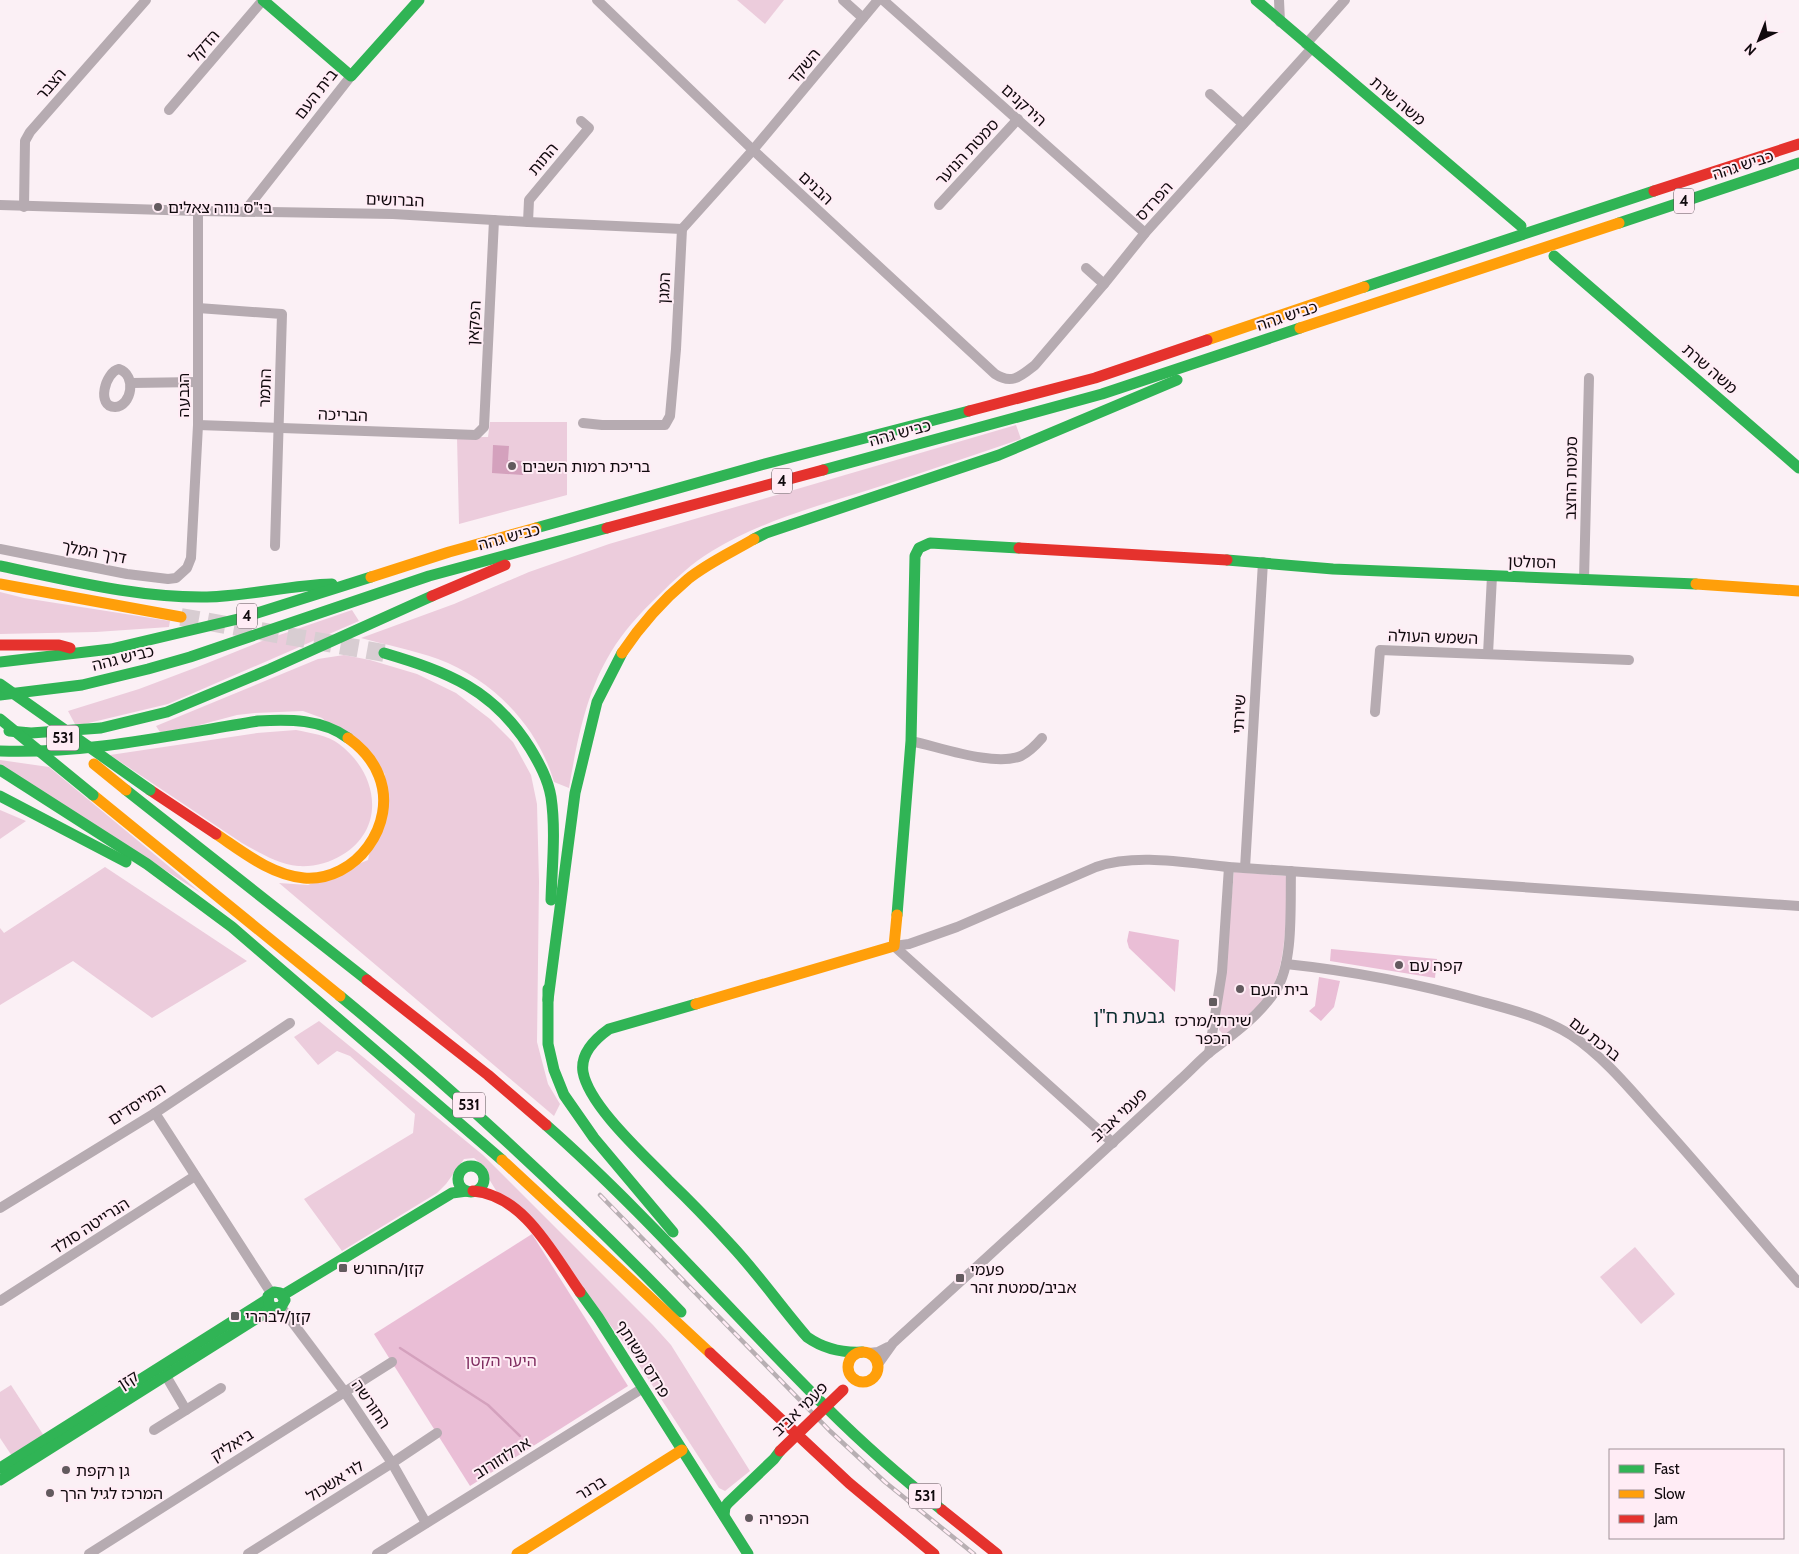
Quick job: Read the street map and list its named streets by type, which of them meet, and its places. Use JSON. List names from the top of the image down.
{
  "streets": {
    "main road": [
      "בית העם",
      "משה שרת",
      "כביש גהה",
      "4",
      "הסולטן",
      "531",
      "פעמי אביב",
      "פרדס משותף",
      "קזן",
      "ברנר"
    ],
    "street": [
      "הדקל",
      "השקד",
      "הצבר",
      "הירקנים",
      "סמטת הנוער",
      "התות",
      "הבנים",
      "הברושים",
      "הפרדס",
      "המגן",
      "הפקאן",
      "התמר",
      "הגבעה",
      "הבריכה",
      "סמטת החצב",
      "דרך המלך",
      "השמש העולה",
      "שירתי",
      "ברכת עם",
      "המייסדים",
      "הנרייטה סולד",
      "החורשה",
      "ביאליק",
      "ארלוזורוב",
      "לוי אשכול"
    ]
  },
  "crossings": [
    ["השקד", "הבנים"],
    ["הצבר", "הברושים"],
    ["בית העם", "הברושים"],
    ["משה שרת", "הפרדס"],
    ["הירקנים", "סמטת הנוער"],
    ["הירקנים", "הפרדס"],
    ["התות", "הברושים"],
    ["הבנים", "הפרדס"],
    ["הברושים", "המגן"],
    ["הברושים", "הפקאן"],
    ["הברושים", "הגבעה"],
    ["הפקאן", "הבריכה"],
    ["התמר", "הגבעה"],
    ["התמר", "הבריכה"],
    ["הגבעה", "הבריכה"],
    ["הגבעה", "דרך המלך"],
    ["סמטת החצב", "הסולטן"],
    ["הסולטן", "השמש העולה"],
    ["הסולטן", "שירתי"],
    ["ברכת עם", "פעמי אביב"],
    ["המייסדים", "החורשה"],
    ["פעמי אביב", "פרדס משותף"],
    ["הנרייטה סולד", "החורשה"],
    ["פרדס משותף", "ארלוזורוב"],
    ["פרדס משותף", "ברנר"],
    ["קזן", "החורשה"],
    ["החורשה", "ביאליק"],
    ["החורשה", "ארלוזורוב"],
    ["החורשה", "לוי אשכול"]
  ],
  "districts": ["גבעת ח\"ן"],
  "parks": ["היער הקטן"],
  "places": {
    "other": [
      "בי\"ס נווה צאלים",
      "בריכת רמות השבים",
      "קפה עם",
      "בית העם",
      "גן רקפת",
      "המרכז לגיל הרך",
      "הכפריה"
    ],
    "transit": [
      "שירתי/מרכז הכפר",
      "קזן/החורש",
      "פעמי אביב/סמטת זהר",
      "קזן/לבהרי"
    ]
  },
  "legend": ["Fast", "Slow", "Jam"],
  "north": "bottom left"
}
